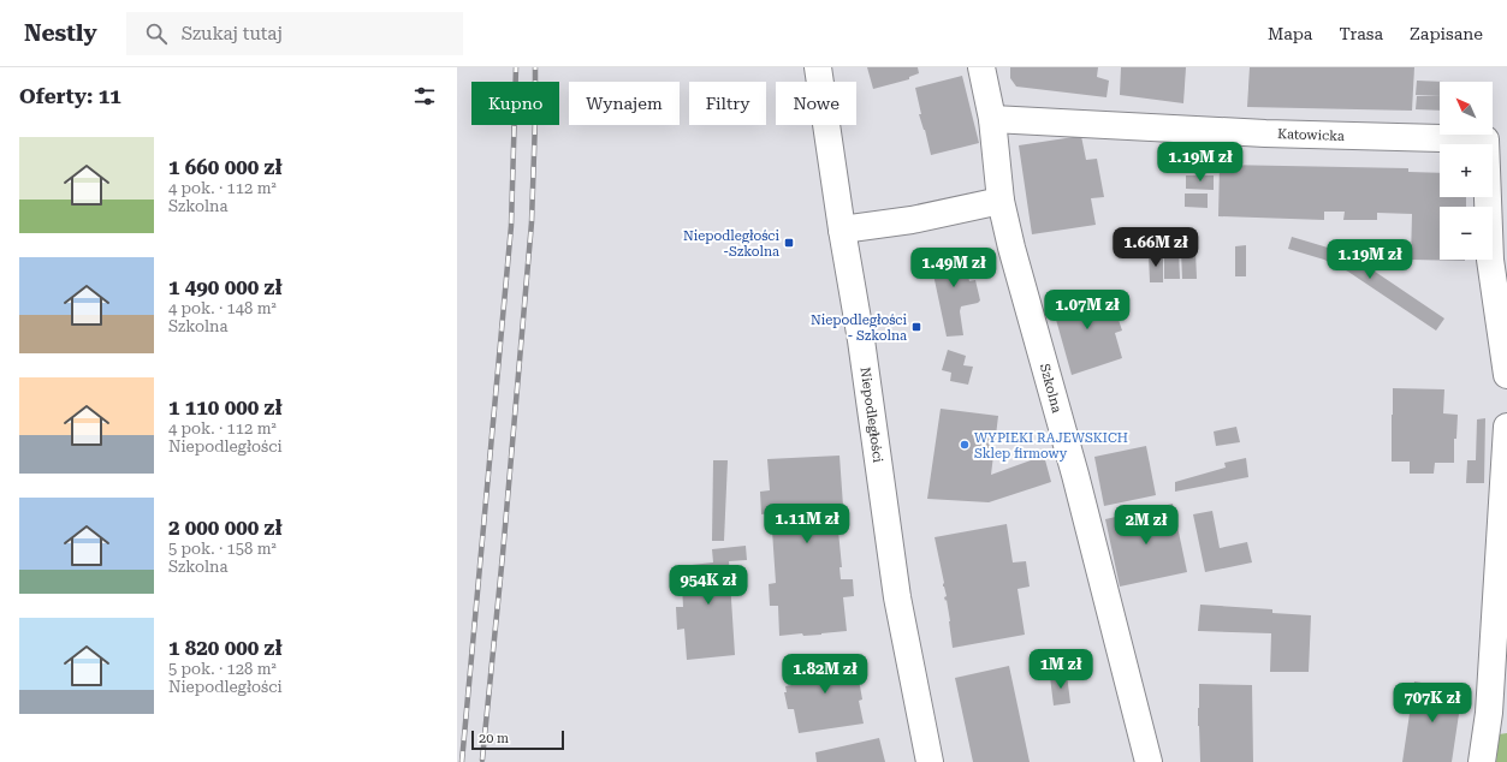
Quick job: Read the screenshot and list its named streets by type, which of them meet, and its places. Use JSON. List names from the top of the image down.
{
  "streets": {
    "street": ["Katowicka", "Szkolna", "Niepodległości"]
  },
  "crossings": [
    ["Katowicka", "Szkolna"]
  ],
  "places": {
    "transit": ["Niepodległości -Szkolna", "Niepodległości - Szkolna"],
    "other": ["WYPIEKI RAJEWSKICH Sklep firmowy"]
  },
  "scale_bar": "20 m",
  "north": "top left",
  "page": {
    "header": "Nestly",
    "search": "Szukaj tutaj",
    "nav": ["Mapa", "Trasa", "Zapisane"],
    "heading": "Oferty: 11",
    "map_buttons": ["+", "−"],
    "chip": [
      "Kupno",
      "Wynajem",
      "Filtry",
      "Nowe"
    ],
    "list": [
      {
        "name": "1 660 000 zł",
        "note": "4 pok. · 112 m² · Szkolna"
      },
      {
        "name": "1 490 000 zł",
        "note": "4 pok. · 148 m² · Szkolna"
      },
      {
        "name": "1 110 000 zł",
        "note": "4 pok. · 112 m² · Niepodległości"
      },
      {
        "name": "2 000 000 zł",
        "note": "5 pok. · 158 m² · Szkolna"
      },
      {
        "name": "1 820 000 zł",
        "note": "5 pok. · 128 m² · Niepodległości"
      }
    ],
    "price": [
      "1.19M zł",
      "1.66M zł",
      "1.19M zł",
      "1.49M zł",
      "1.07M zł",
      "1.11M zł",
      "2M zł",
      "954K zł",
      "1M zł",
      "1.82M zł",
      "707K zł"
    ],
    "scale": "20 m"
  }
}
